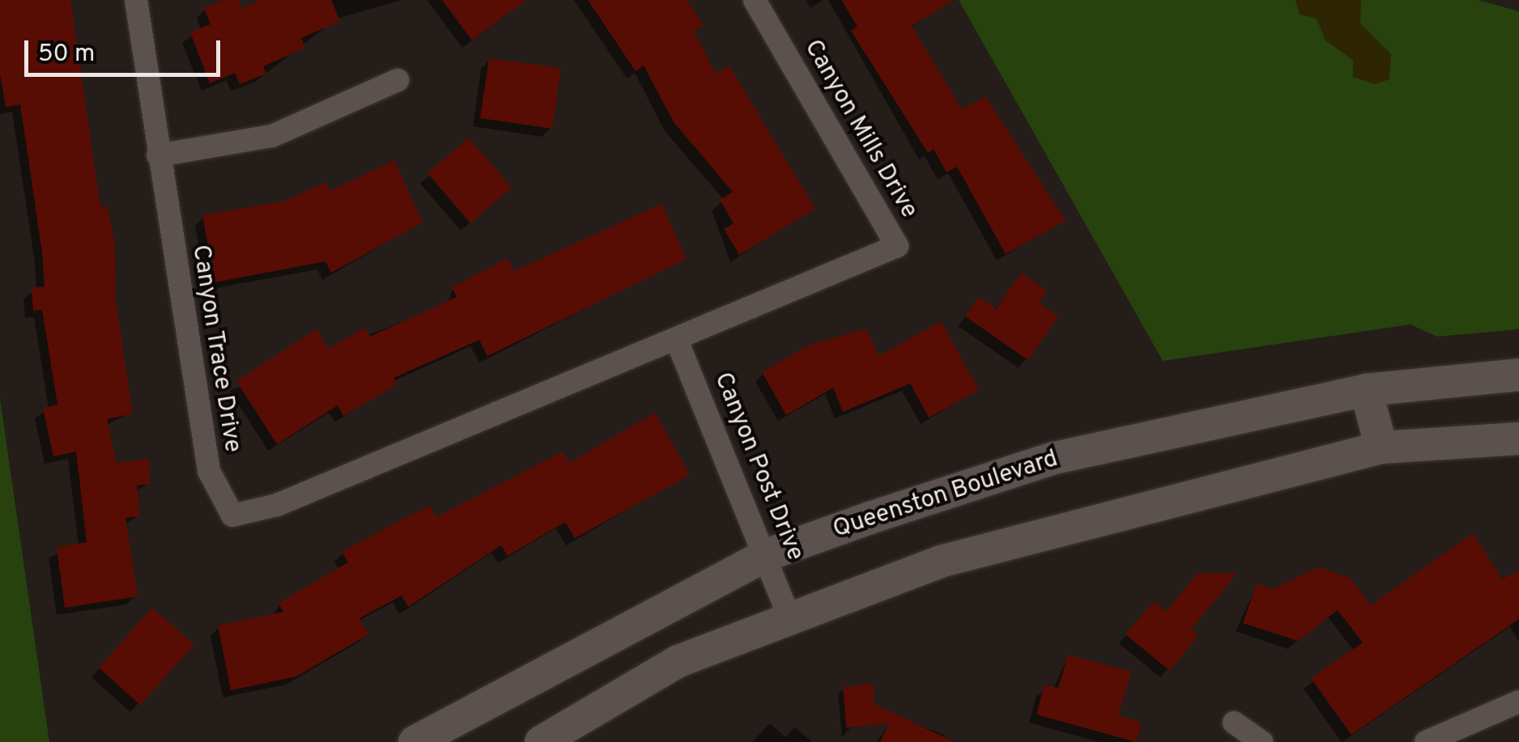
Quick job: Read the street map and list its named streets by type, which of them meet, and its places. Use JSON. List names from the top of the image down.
{
  "streets": {
    "main road": ["Queenston Boulevard"],
    "street": ["Canyon Mills Drive", "Canyon Trace Drive", "Canyon Post Drive"]
  },
  "crossings": [
    ["Canyon Mills Drive", "Canyon Trace Drive"],
    ["Canyon Mills Drive", "Canyon Post Drive"],
    ["Canyon Trace Drive", "Canyon Post Drive"],
    ["Canyon Post Drive", "Queenston Boulevard"]
  ],
  "scale_bar": "50 m"
}
